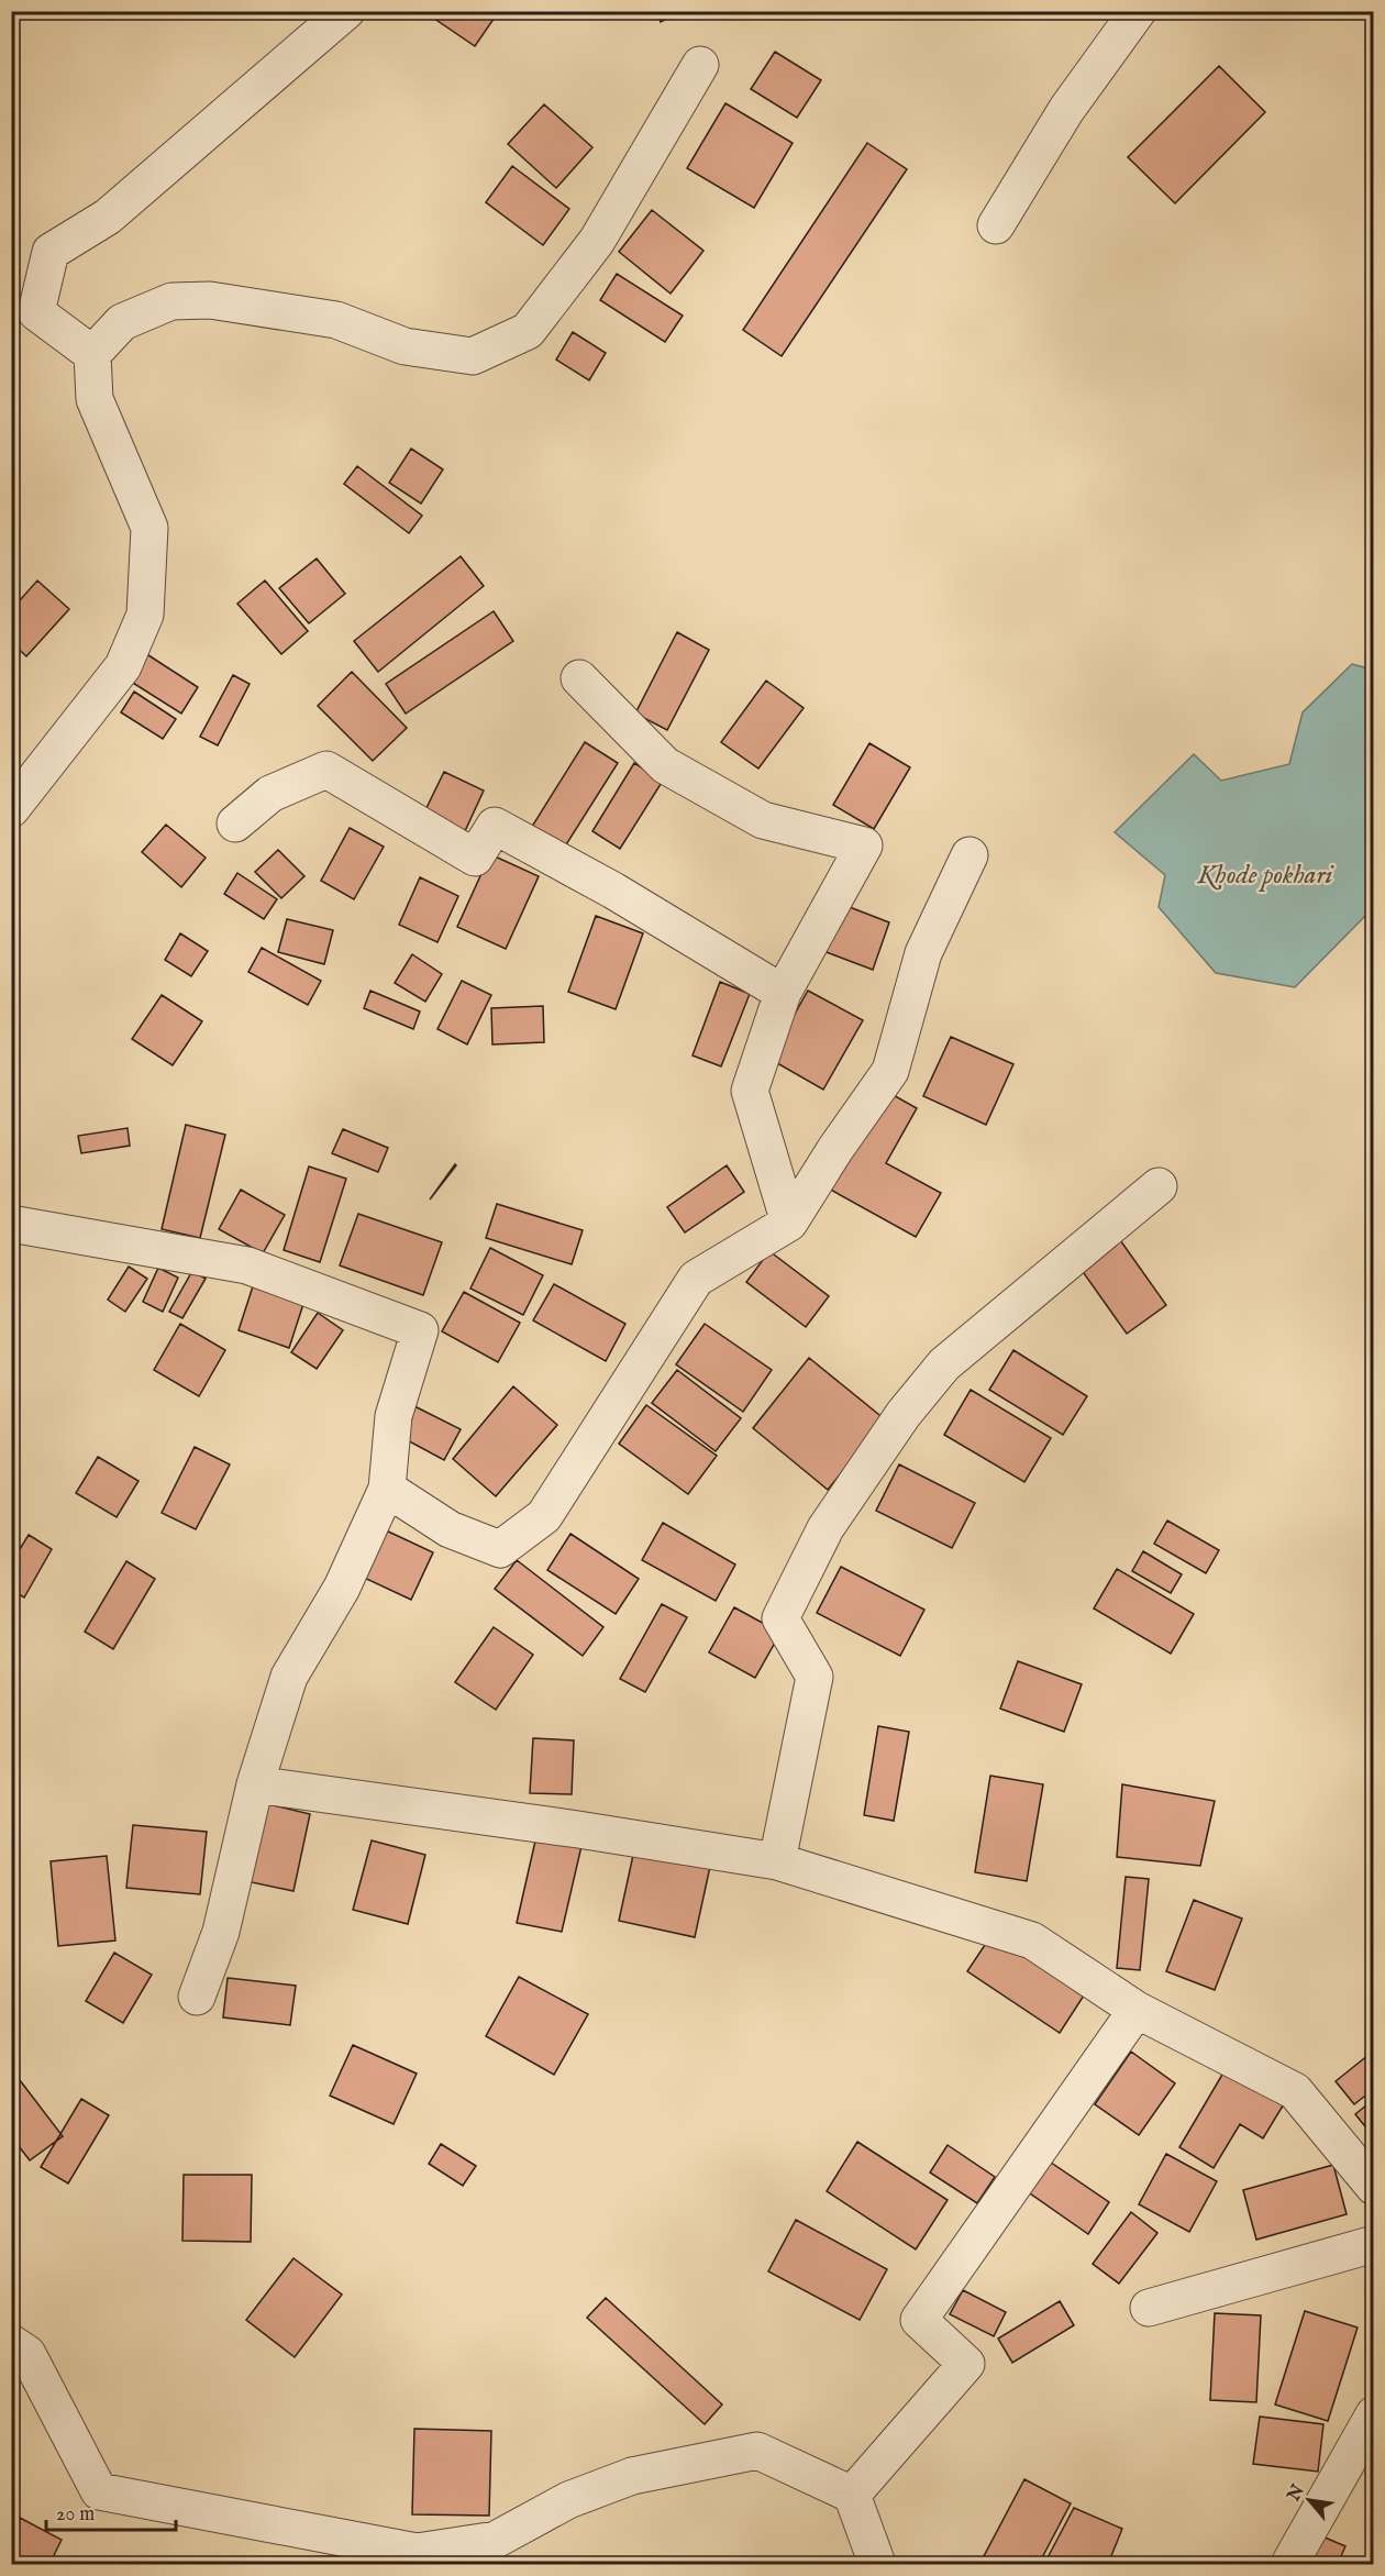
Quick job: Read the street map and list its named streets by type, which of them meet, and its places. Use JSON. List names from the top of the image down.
{
  "water": ["Khode pokhari"],
  "scale_bar": "20 m",
  "north": "top left"
}
